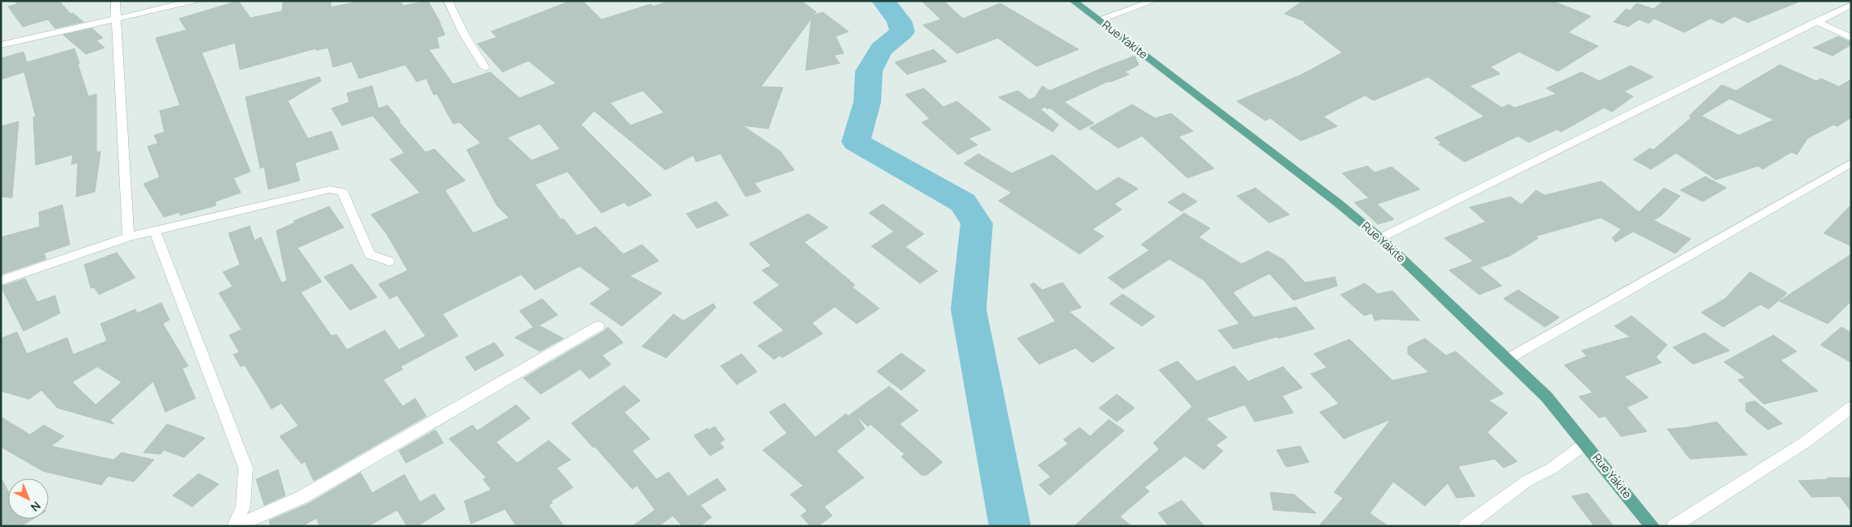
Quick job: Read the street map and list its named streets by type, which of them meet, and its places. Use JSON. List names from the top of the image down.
{
  "streets": {
    "main road": ["Rue Yakite"]
  },
  "north": "bottom right"
}
